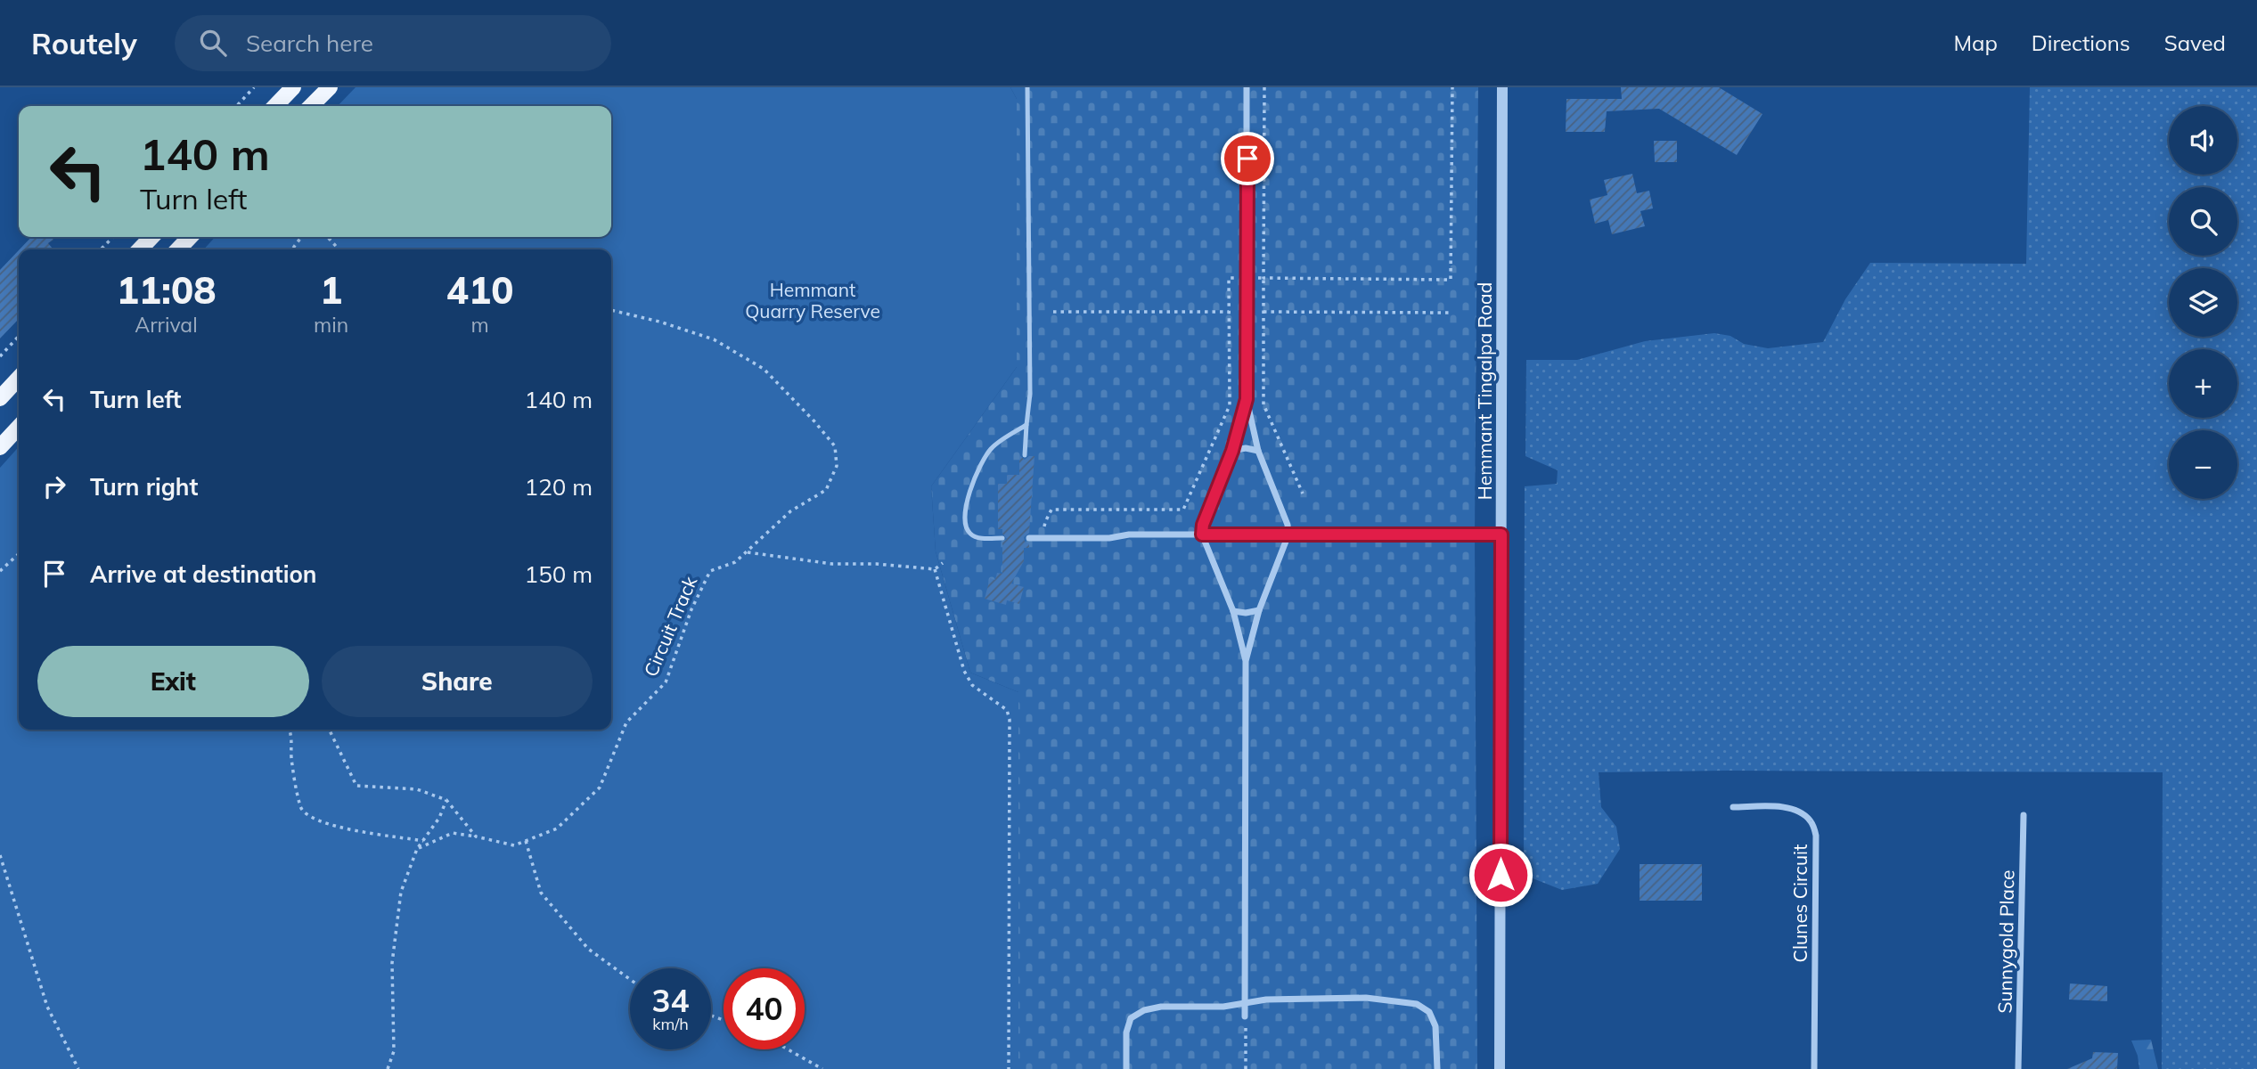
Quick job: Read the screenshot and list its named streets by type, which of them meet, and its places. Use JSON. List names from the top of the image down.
{
  "streets": {
    "street": ["Hemmant Tingalpa Road", "Clunes Circuit", "Sunnygold Place"],
    "path": ["Circuit Track"]
  },
  "parks": ["Hemmant Quarry Reserve"],
  "page": {
    "header": "Routely",
    "search": "Search here",
    "nav": ["Map", "Directions", "Saved"],
    "map_buttons": ["+", "−"],
    "turn": ["140 m", "Turn left"],
    "eta": [
      "11:08",
      "Arrival",
      "1",
      "min",
      "410",
      "m"
    ],
    "list": [
      {
        "name": "Turn left",
        "value": "140 m"
      },
      {
        "name": "Turn right",
        "value": "120 m"
      },
      {
        "name": "Arrive at destination",
        "value": "150 m"
      }
    ],
    "buttons": ["Exit", "Share"],
    "speed": "34 km/h",
    "limit": "40"
  }
}
